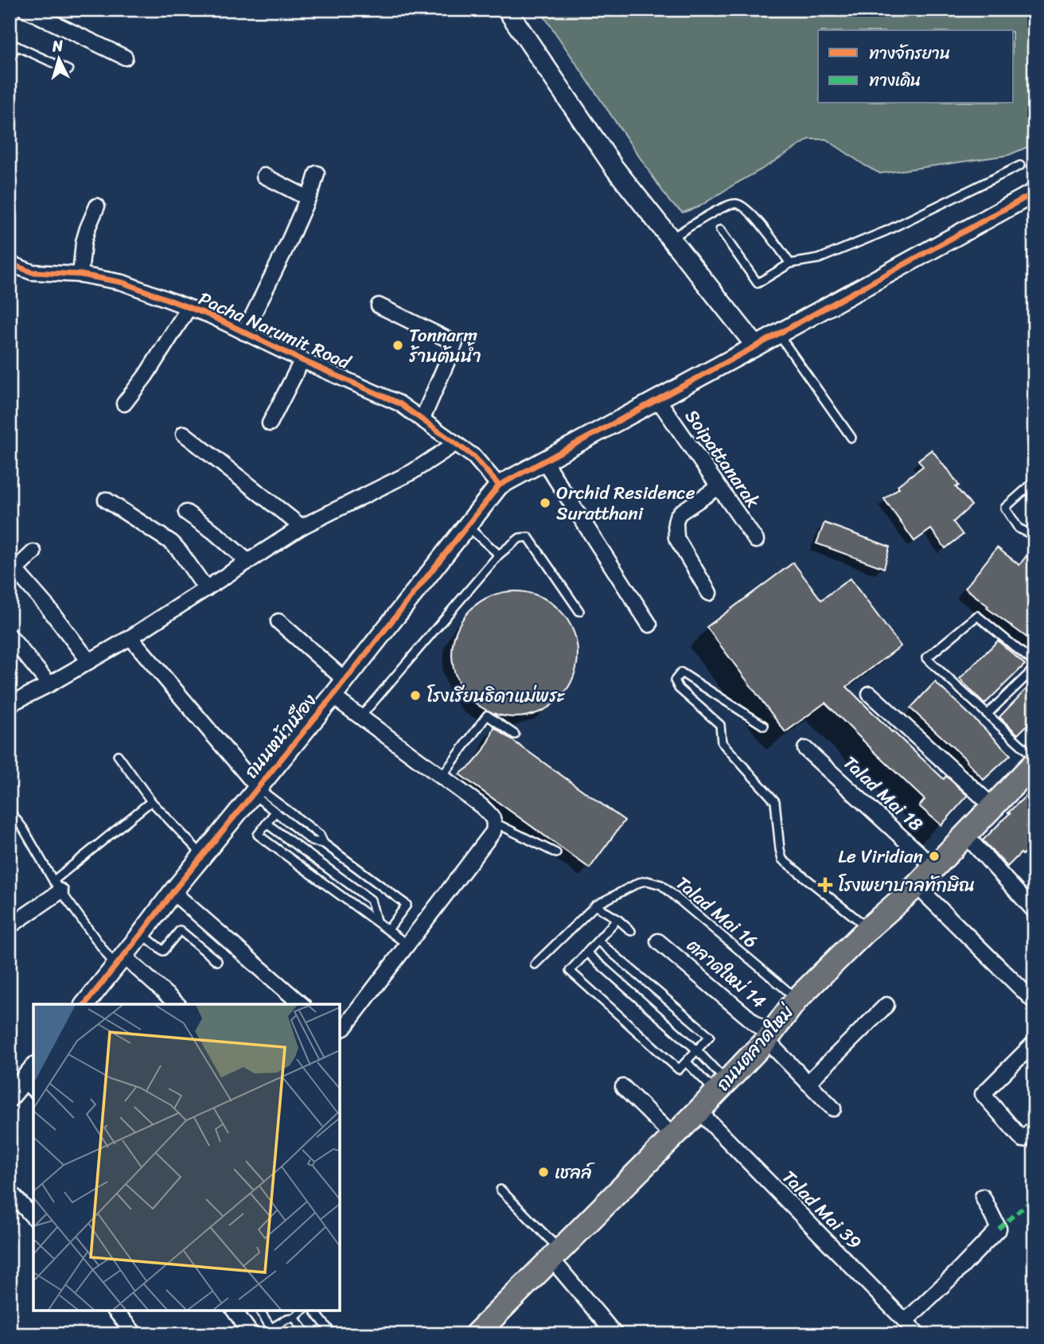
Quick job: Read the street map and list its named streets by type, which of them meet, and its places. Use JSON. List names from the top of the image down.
{
  "streets": {
    "main road": ["ถนนตลาดใหม่"],
    "street": [
      "Pacha Narumit Road",
      "Soipattanarak",
      "ถนนหน้าเมือง",
      "Talad Mai 18",
      "ตลาดใหม่ 14",
      "Talad Mai 39"
    ],
    "lane": ["Talad Mai 16"]
  },
  "crossings": [
    ["Pacha Narumit Road", "ถนนหน้าเมือง"],
    ["Talad Mai 18", "ถนนตลาดใหม่"],
    ["Talad Mai 16", "ถนนตลาดใหม่"],
    ["ตลาดใหม่ 14", "ถนนตลาดใหม่"],
    ["ถนนตลาดใหม่", "Talad Mai 39"]
  ],
  "places": {
    "other": [
      "Tonnarm ร้านต้นน้ำ",
      "Orchid Residence Suratthani",
      "โรงเรียนธิดาแม่พระ",
      "Le Viridian",
      "เชลล์"
    ],
    "health": ["โรงพยาบาลทักษิณ"]
  },
  "legend": ["ทางจักรยาน", "ทางเดิน"],
  "north": "top"
}
